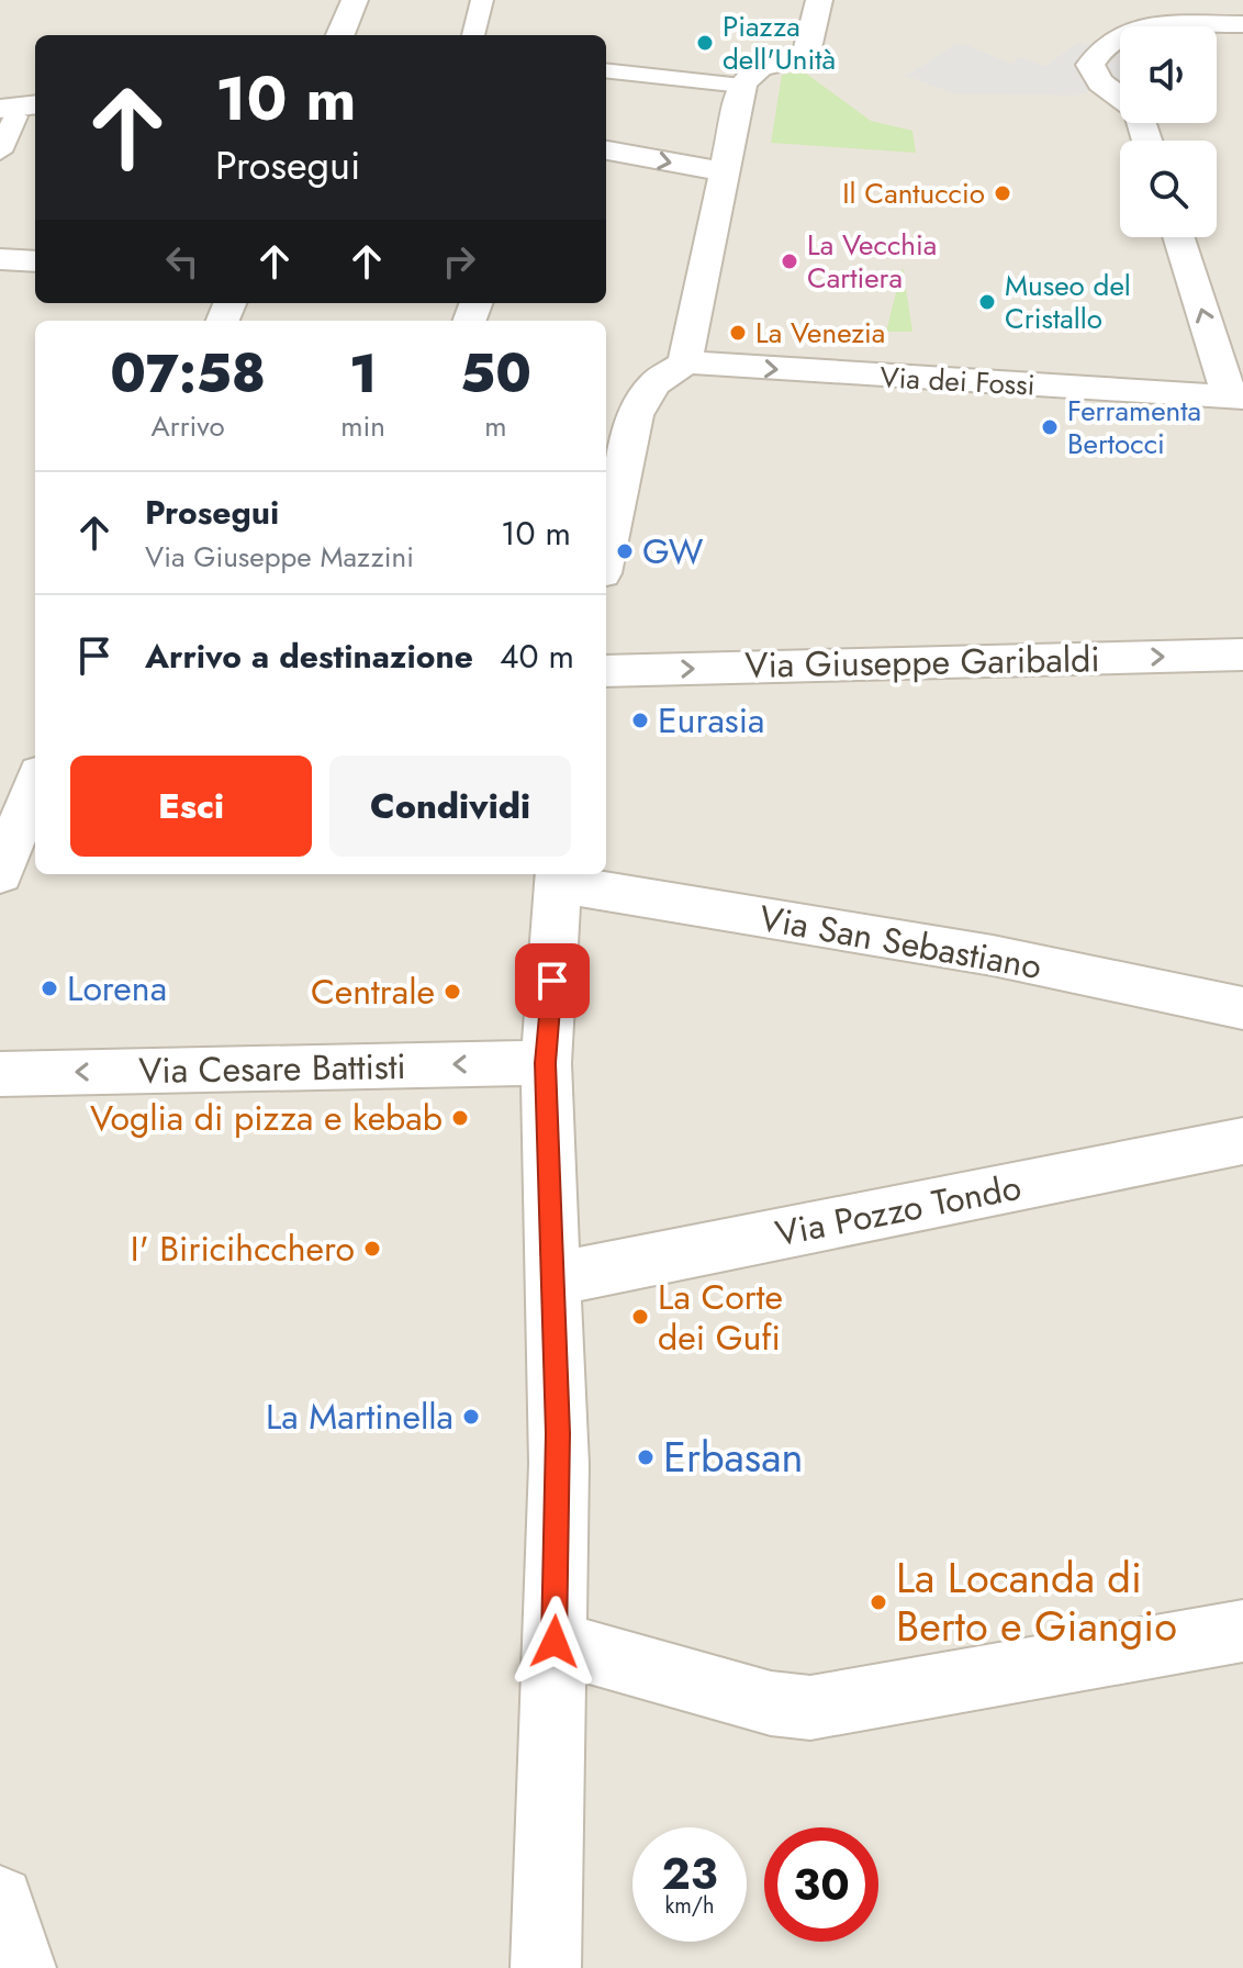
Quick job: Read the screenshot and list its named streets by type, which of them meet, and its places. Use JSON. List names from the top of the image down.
{
  "streets": {
    "street": [
      "Via dei Fossi",
      "Via Giuseppe Garibaldi",
      "Via San Sebastiano",
      "Via Cesare Battisti",
      "Via Pozzo Tondo"
    ]
  },
  "one_way": ["Via Giuseppe Garibaldi", "Via Cesare Battisti"],
  "places": [
    "Piazza dell'Unità",
    "Il Cantuccio",
    "La Vecchia Cartiera",
    "Museo del Cristallo",
    "La Venezia",
    "Ferramenta Bertocci",
    "GW",
    "Eurasia",
    "Lorena",
    "Centrale",
    "Voglia di pizza e kebab",
    "I' Biricihcchero",
    "La Corte dei Gufi",
    "La Martinella",
    "Erbasan",
    "La Locanda di Berto e Giangio"
  ],
  "page": {
    "turn": ["10 m", "Prosegui"],
    "eta": [
      "07:58",
      "Arrivo",
      "1",
      "min",
      "50",
      "m"
    ],
    "list": [
      {
        "name": "Prosegui",
        "note": "Via Giuseppe Mazzini",
        "value": "10 m"
      },
      {
        "name": "Arrivo a destinazione",
        "value": "40 m"
      }
    ],
    "buttons": ["Esci", "Condividi"],
    "speed": "23 km/h",
    "limit": "30"
  }
}
